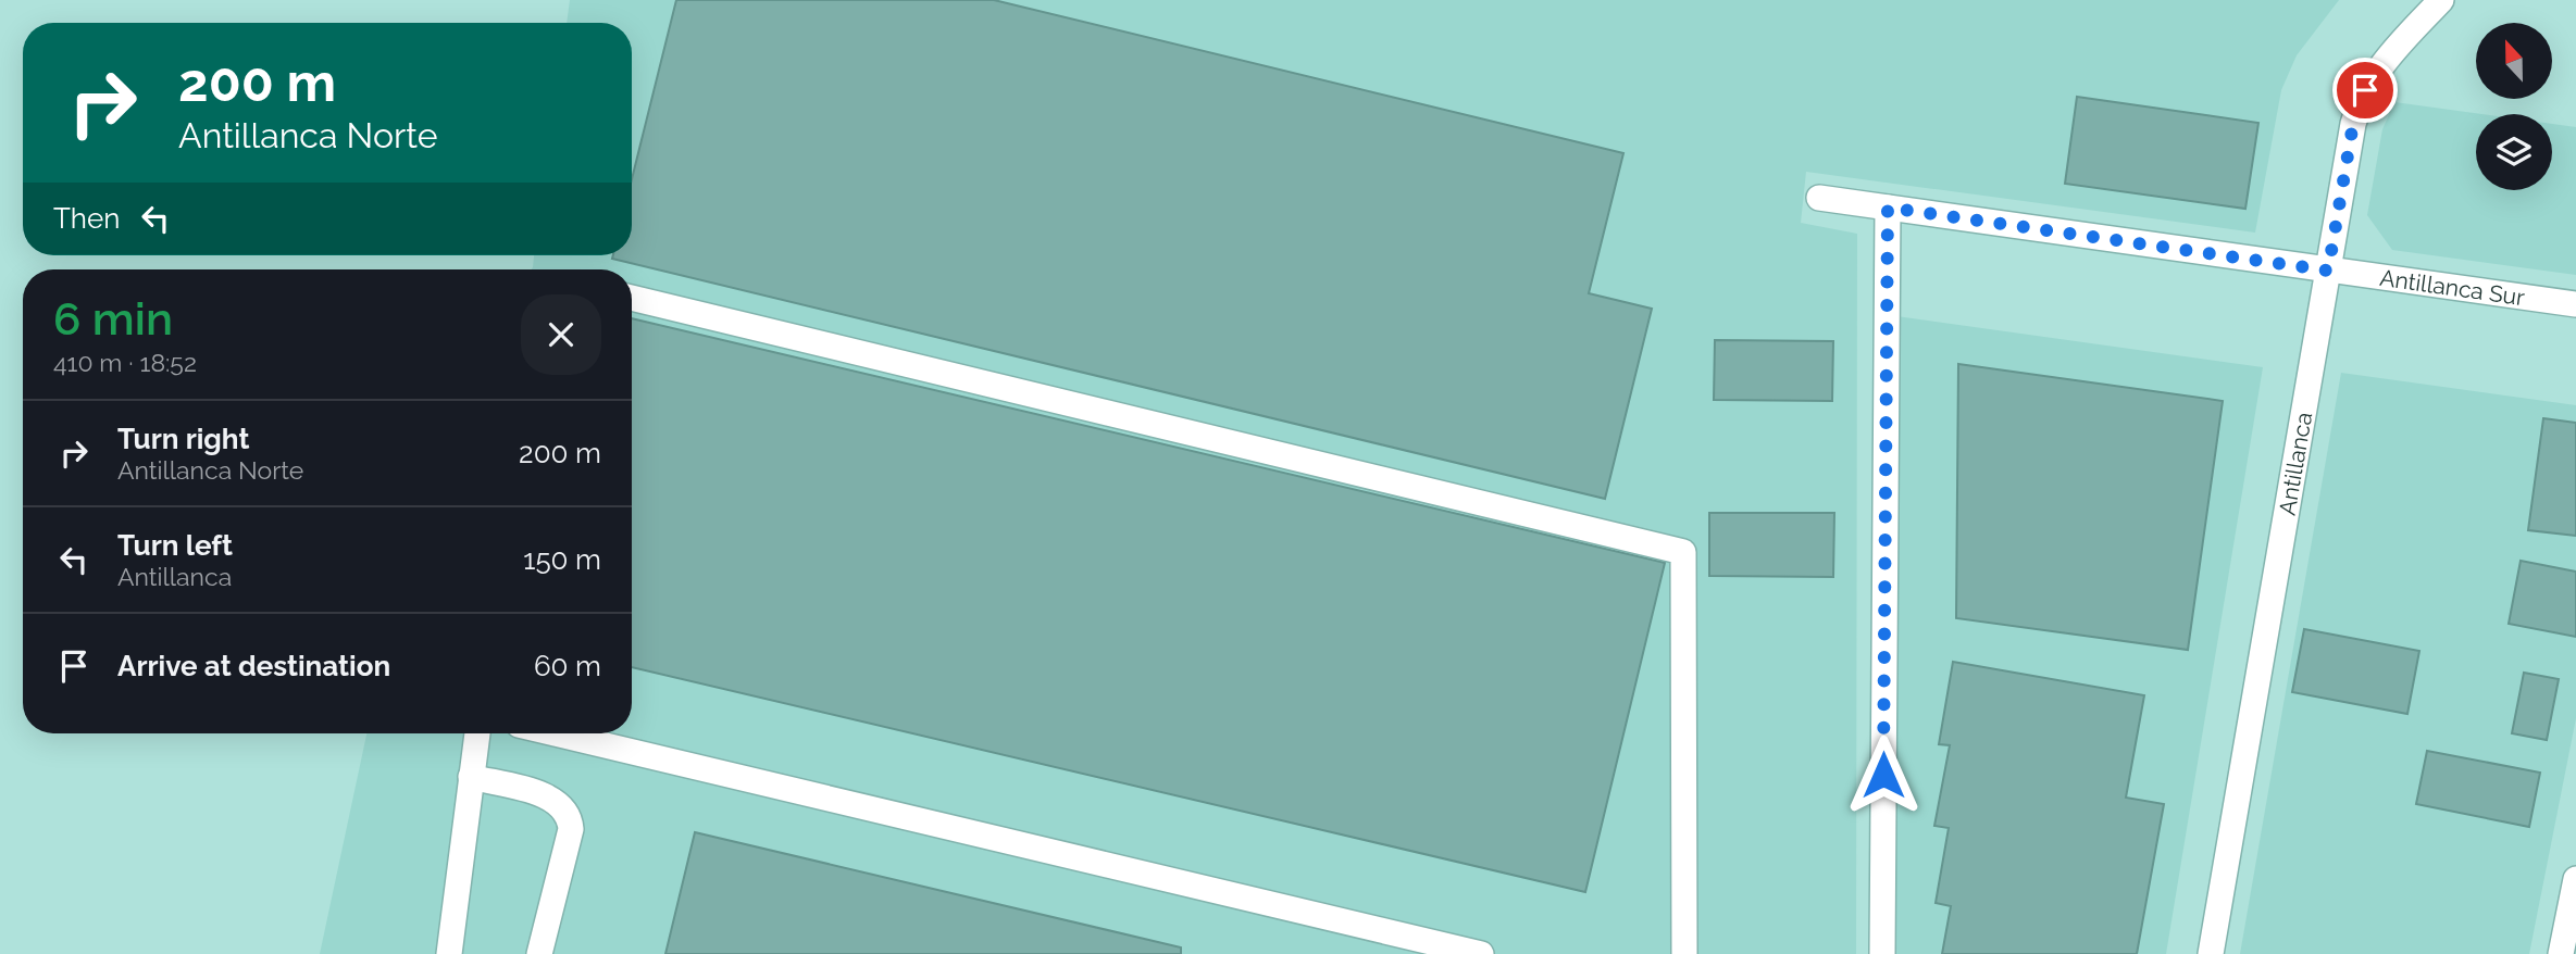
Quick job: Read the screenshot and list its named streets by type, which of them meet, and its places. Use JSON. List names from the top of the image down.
{
  "streets": {
    "street": ["Antillanca Sur", "Antillanca"]
  },
  "crossings": [
    ["Antillanca Sur", "Antillanca"]
  ],
  "north": "top",
  "page": {
    "turn": ["200 m", "Antillanca Norte"],
    "then": "Then",
    "heading": ["6 min", "410 m · 18:52"],
    "list": [
      {
        "name": "Turn right",
        "note": "Antillanca Norte",
        "value": "200 m"
      },
      {
        "name": "Turn left",
        "note": "Antillanca",
        "value": "150 m"
      },
      {
        "name": "Arrive at destination",
        "value": "60 m"
      }
    ]
  }
}
